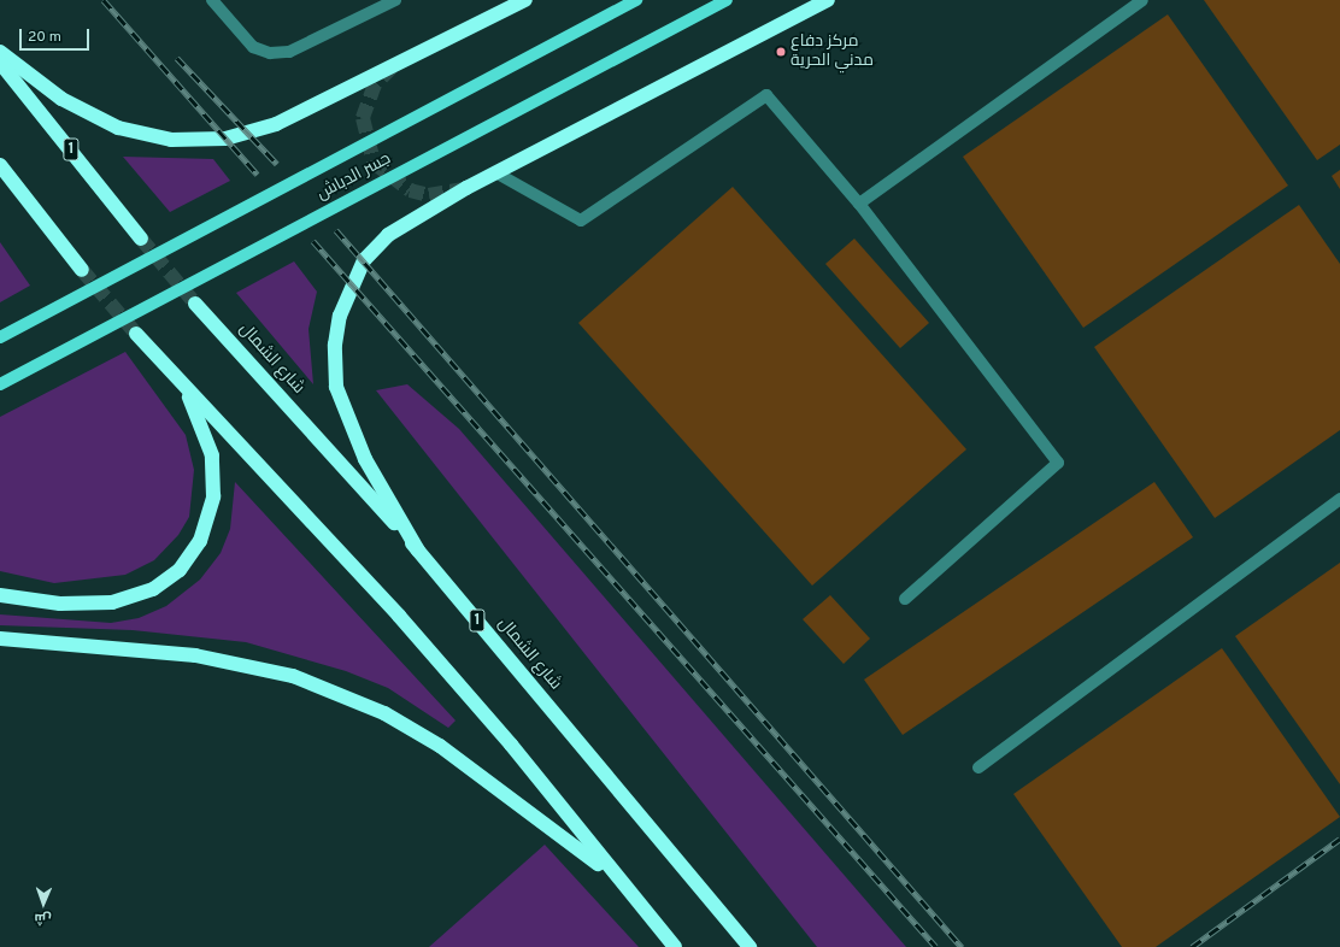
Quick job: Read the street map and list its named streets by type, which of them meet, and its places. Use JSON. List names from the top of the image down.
{
  "streets": {
    "highway": ["1", "شارع الشمال"],
    "main road": ["جسر الدباش"]
  },
  "places": ["مركز دفاع مدني الحرية"],
  "scale_bar": "20 m",
  "north": "bottom"
}
